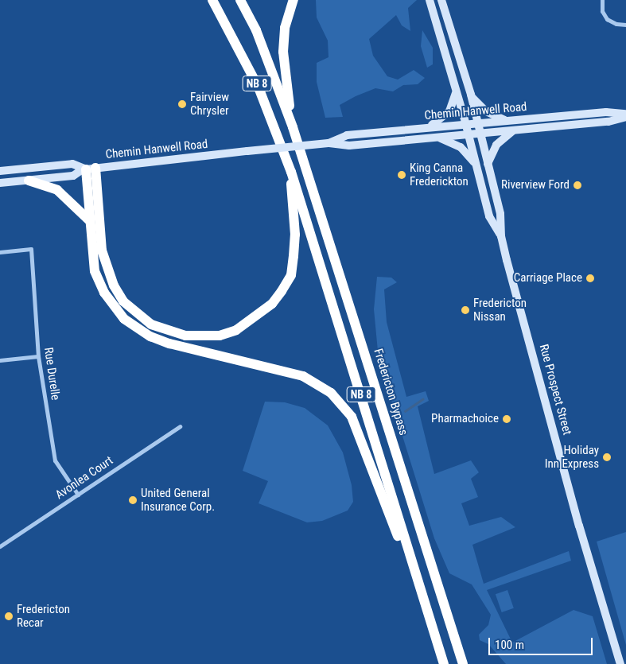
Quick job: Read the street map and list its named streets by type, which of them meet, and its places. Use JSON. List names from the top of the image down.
{
  "streets": {
    "highway": ["NB 8", "Fredericton Bypass"],
    "main road": ["Chemin Hanwell Road", "Rue Prospect Street"],
    "street": ["Rue Durelle", "Avonlea Court"]
  },
  "crossings": [
    ["NB 8", "Fredericton Bypass"],
    ["Chemin Hanwell Road", "Rue Prospect Street"],
    ["Rue Durelle", "Avonlea Court"]
  ],
  "places": [
    "Fairview Chrysler",
    "King Canna Frederickton",
    "Riverview Ford",
    "Carriage Place",
    "Fredericton Nissan",
    "Pharmachoice",
    "Holiday Inn Express",
    "United General Insurance Corp.",
    "Fredericton Recar"
  ],
  "scale_bar": "100 m"
}
